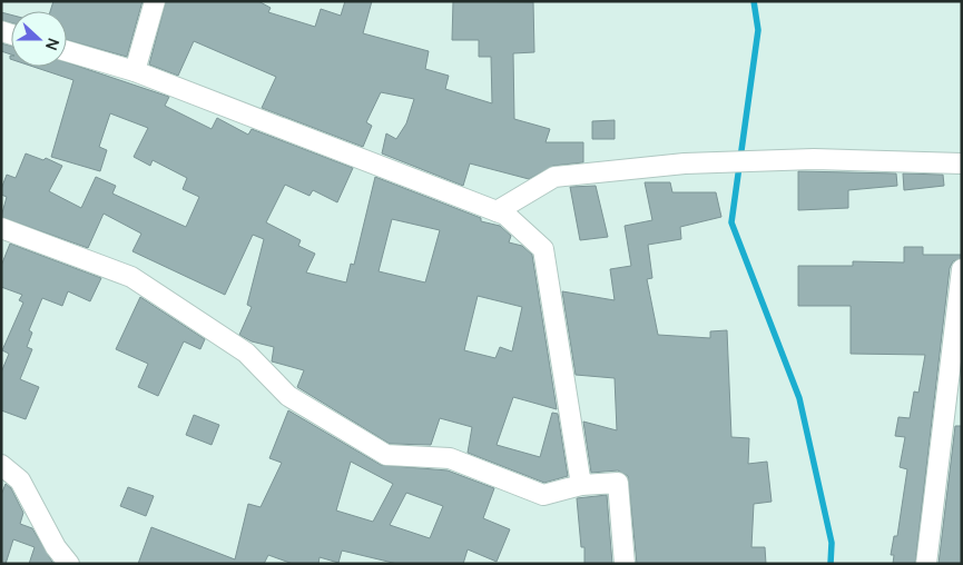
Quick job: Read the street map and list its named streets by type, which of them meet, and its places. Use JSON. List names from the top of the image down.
{
  "north": "right"
}
